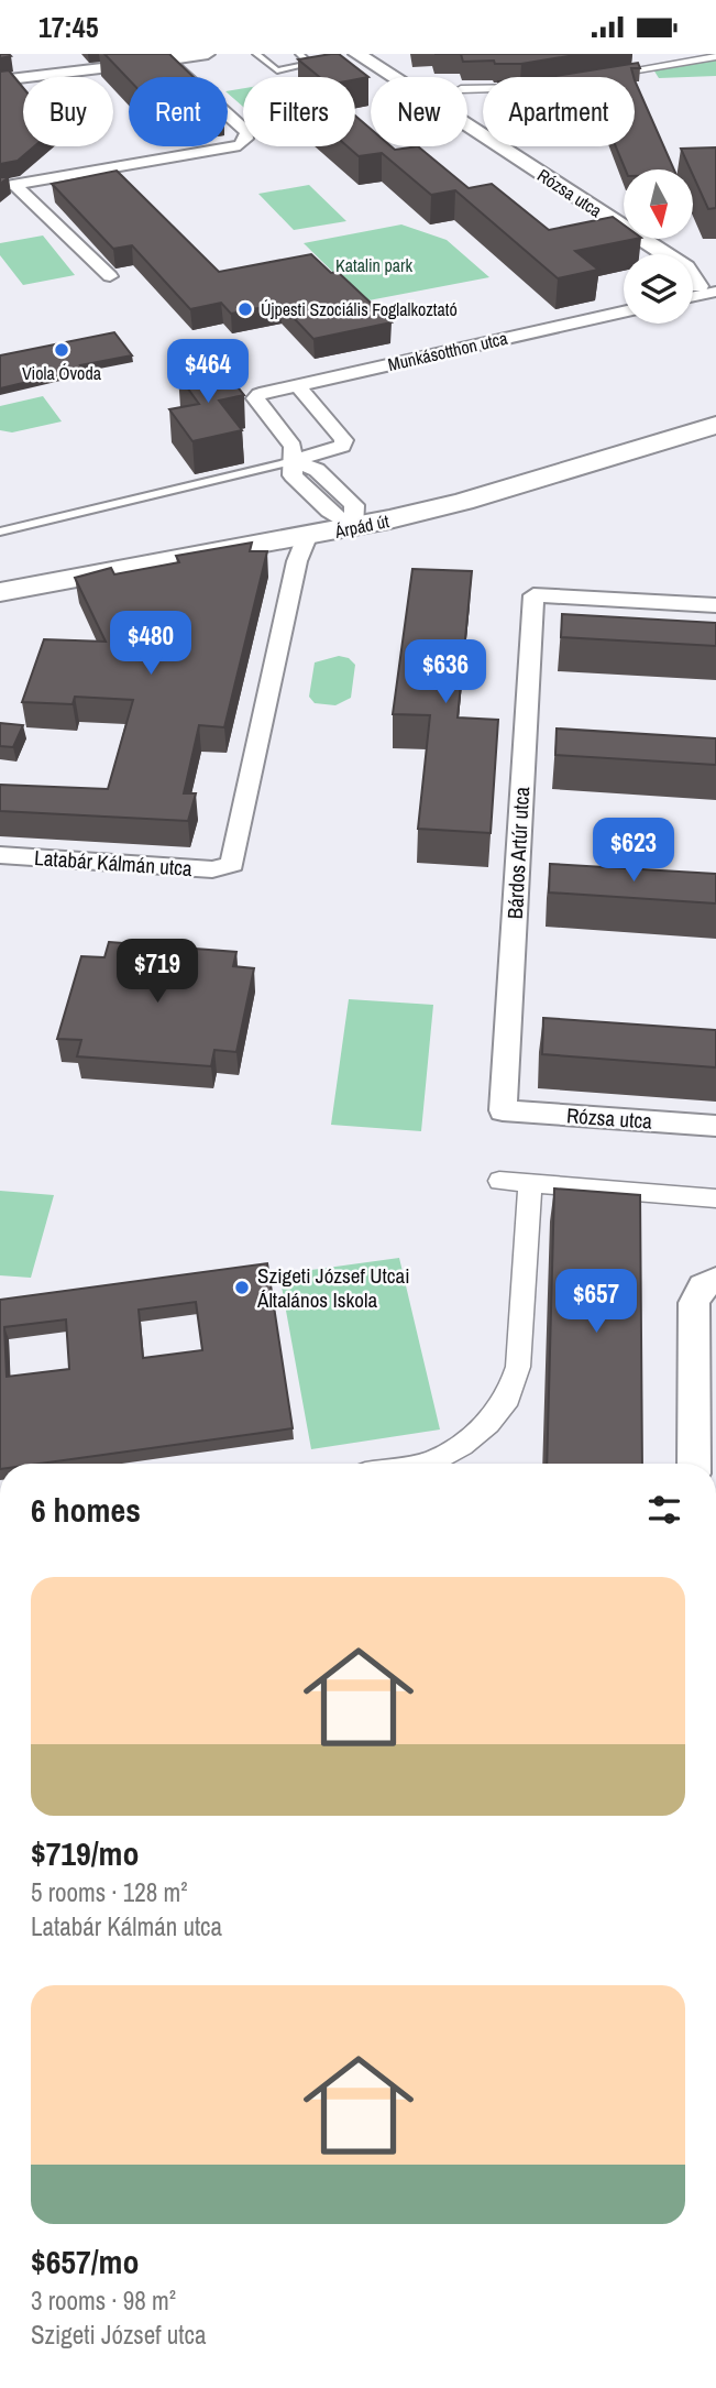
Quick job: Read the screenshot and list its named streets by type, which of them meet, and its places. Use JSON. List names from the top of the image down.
{
  "streets": {
    "main road": ["Árpád út"],
    "street": [
      "Rózsa utca",
      "Munkásotthon utca",
      "Bárdos Artúr utca",
      "Latabár Kálmán utca"
    ]
  },
  "crossings": [
    ["Rózsa utca", "Bárdos Artúr utca"],
    ["Árpád út", "Latabár Kálmán utca"]
  ],
  "parks": ["Katalin park"],
  "places": ["Újpesti Szociális Foglalkoztató", "Viola Óvoda", "Szigeti József Utcai Általános Iskola"],
  "north": "bottom",
  "page": {
    "status": "17:45",
    "chip": [
      "Buy",
      "Rent",
      "Filters",
      "New",
      "Apartment"
    ],
    "price": [
      "$464",
      "$480",
      "$636",
      "$623",
      "$719",
      "$657"
    ],
    "heading": "6 homes",
    "list": [
      {
        "name": "$719/mo",
        "note": "5 rooms · 128 m² · Latabár Kálmán utca"
      },
      {
        "name": "$657/mo",
        "note": "3 rooms · 98 m² · Szigeti József utca"
      }
    ]
  }
}
